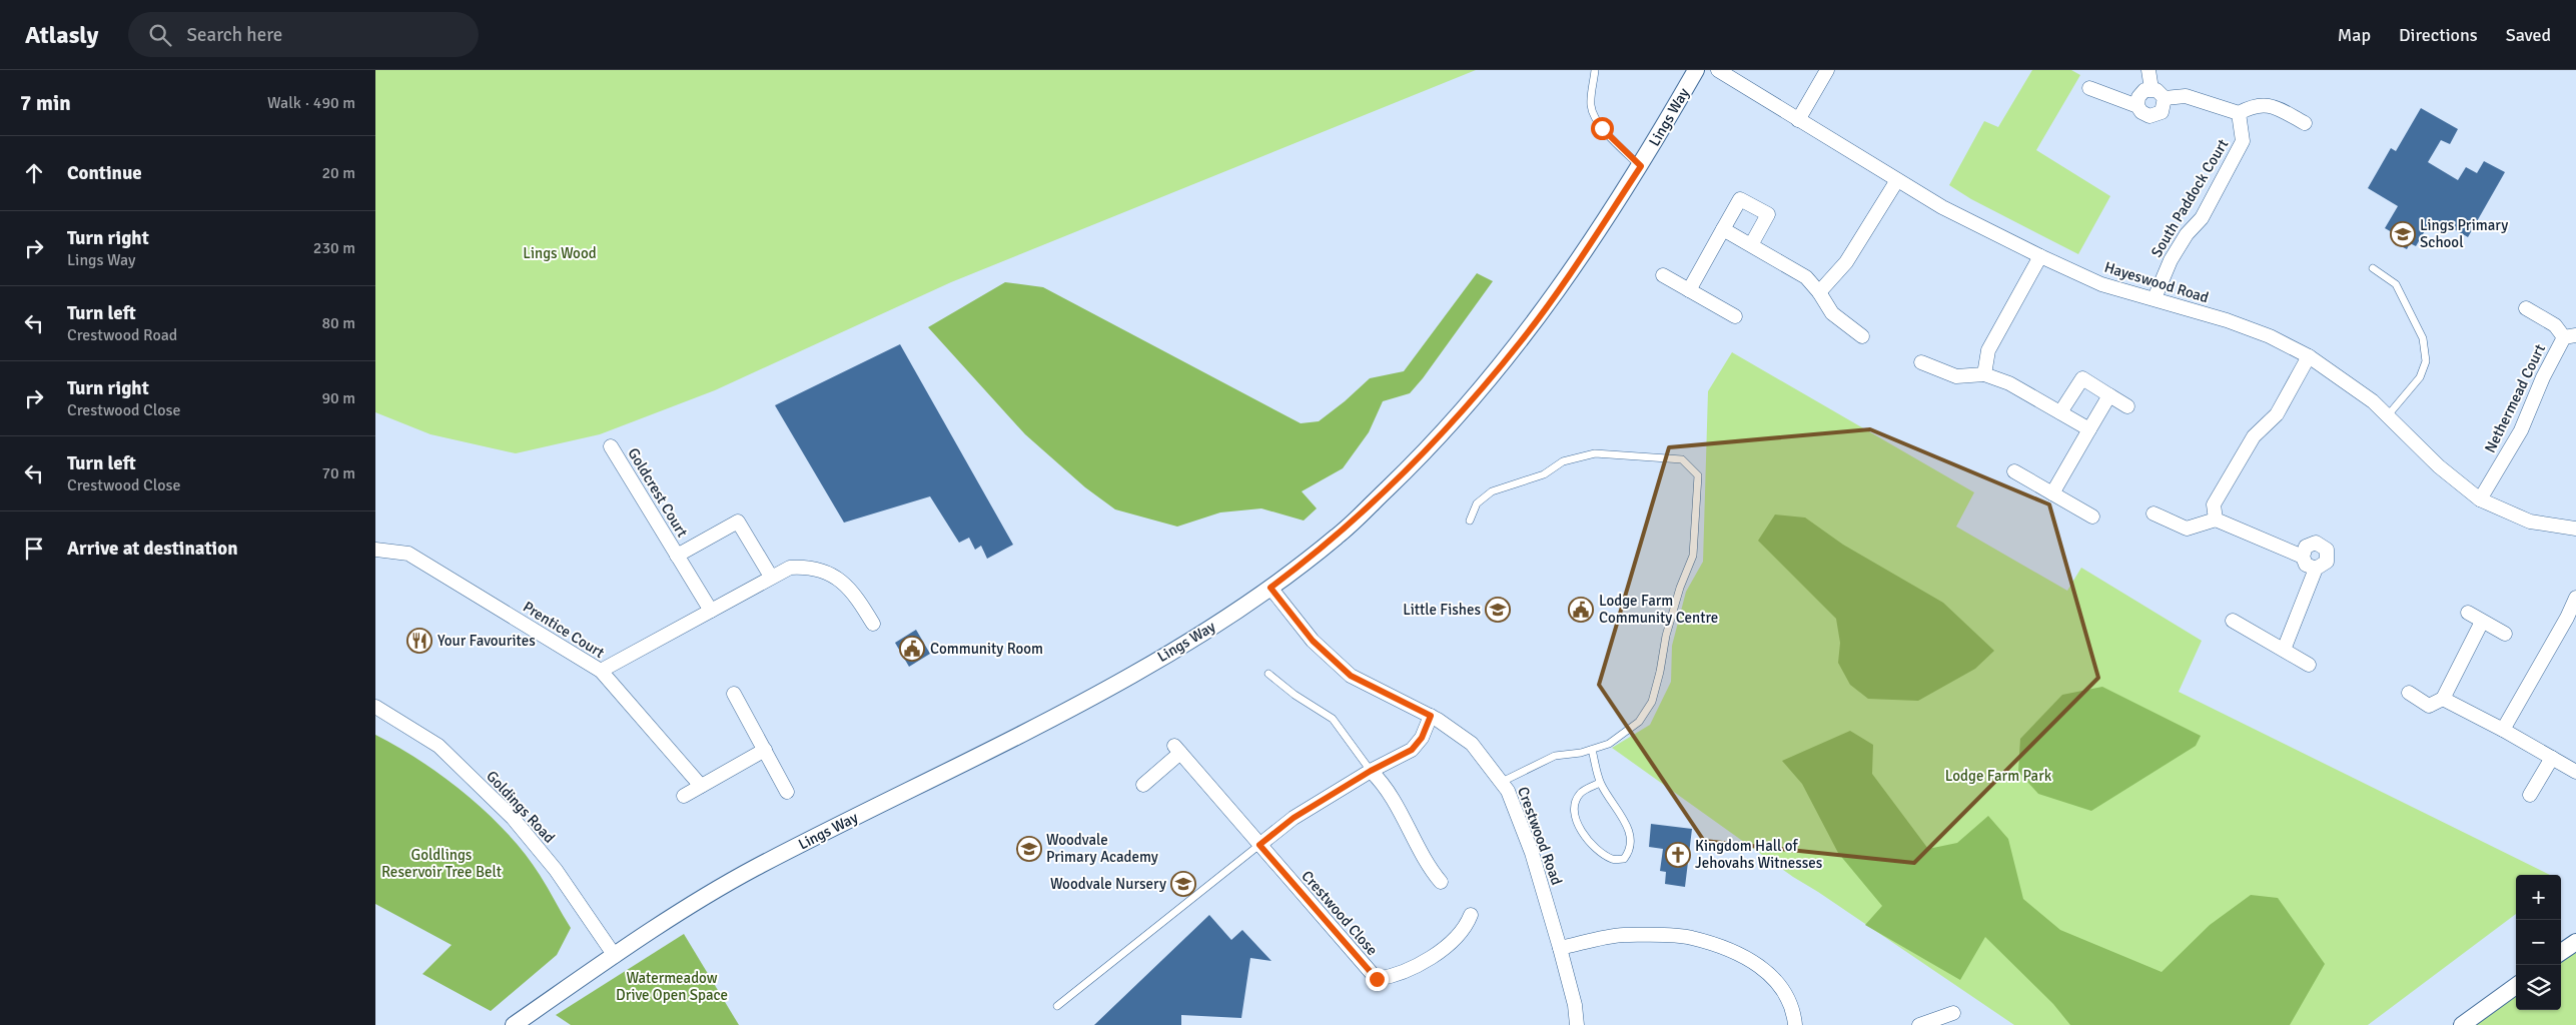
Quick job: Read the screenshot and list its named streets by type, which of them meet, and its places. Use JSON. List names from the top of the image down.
{
  "streets": {
    "street": [
      "Lings Way",
      "South Paddock Court",
      "Hayeswood Road",
      "Nethermead Court",
      "Goldcrest Court",
      "Prentice Court",
      "Goldings Road",
      "Crestwood Road",
      "Crestwood Close"
    ]
  },
  "crossings": [
    ["Lings Way", "Goldings Road"],
    ["Lings Way", "Crestwood Road"],
    ["South Paddock Court", "Hayeswood Road"],
    ["Hayeswood Road", "Nethermead Court"]
  ],
  "parks": [
    "Lings Wood",
    "Lodge Farm Park",
    "Goldlings Reservoir Tree Belt",
    "Watermeadow Drive Open Space"
  ],
  "places": {
    "school or university": [
      "Lings Primary School",
      "Little Fishes",
      "Woodvale Primary Academy",
      "Woodvale Nursery"
    ],
    "public building": ["Lodge Farm Community Centre", "Community Room"],
    "restaurant": ["Your Favourites"],
    "church": ["Kingdom Hall of Jehovahs Witnesses"]
  },
  "page": {
    "header": "Atlasly",
    "search": "Search here",
    "nav": ["Map", "Directions", "Saved"],
    "heading": ["7 min", "Walk · 490 m"],
    "list": [
      ["Continue", "20 m"],
      ["Turn right", "Lings Way", "230 m"],
      ["Turn left", "Crestwood Road", "80 m"],
      ["Turn right", "Crestwood Close", "90 m"],
      ["Turn left", "Crestwood Close", "70 m"],
      "Arrive at destination"
    ],
    "map_buttons": ["+", "−"]
  }
}
